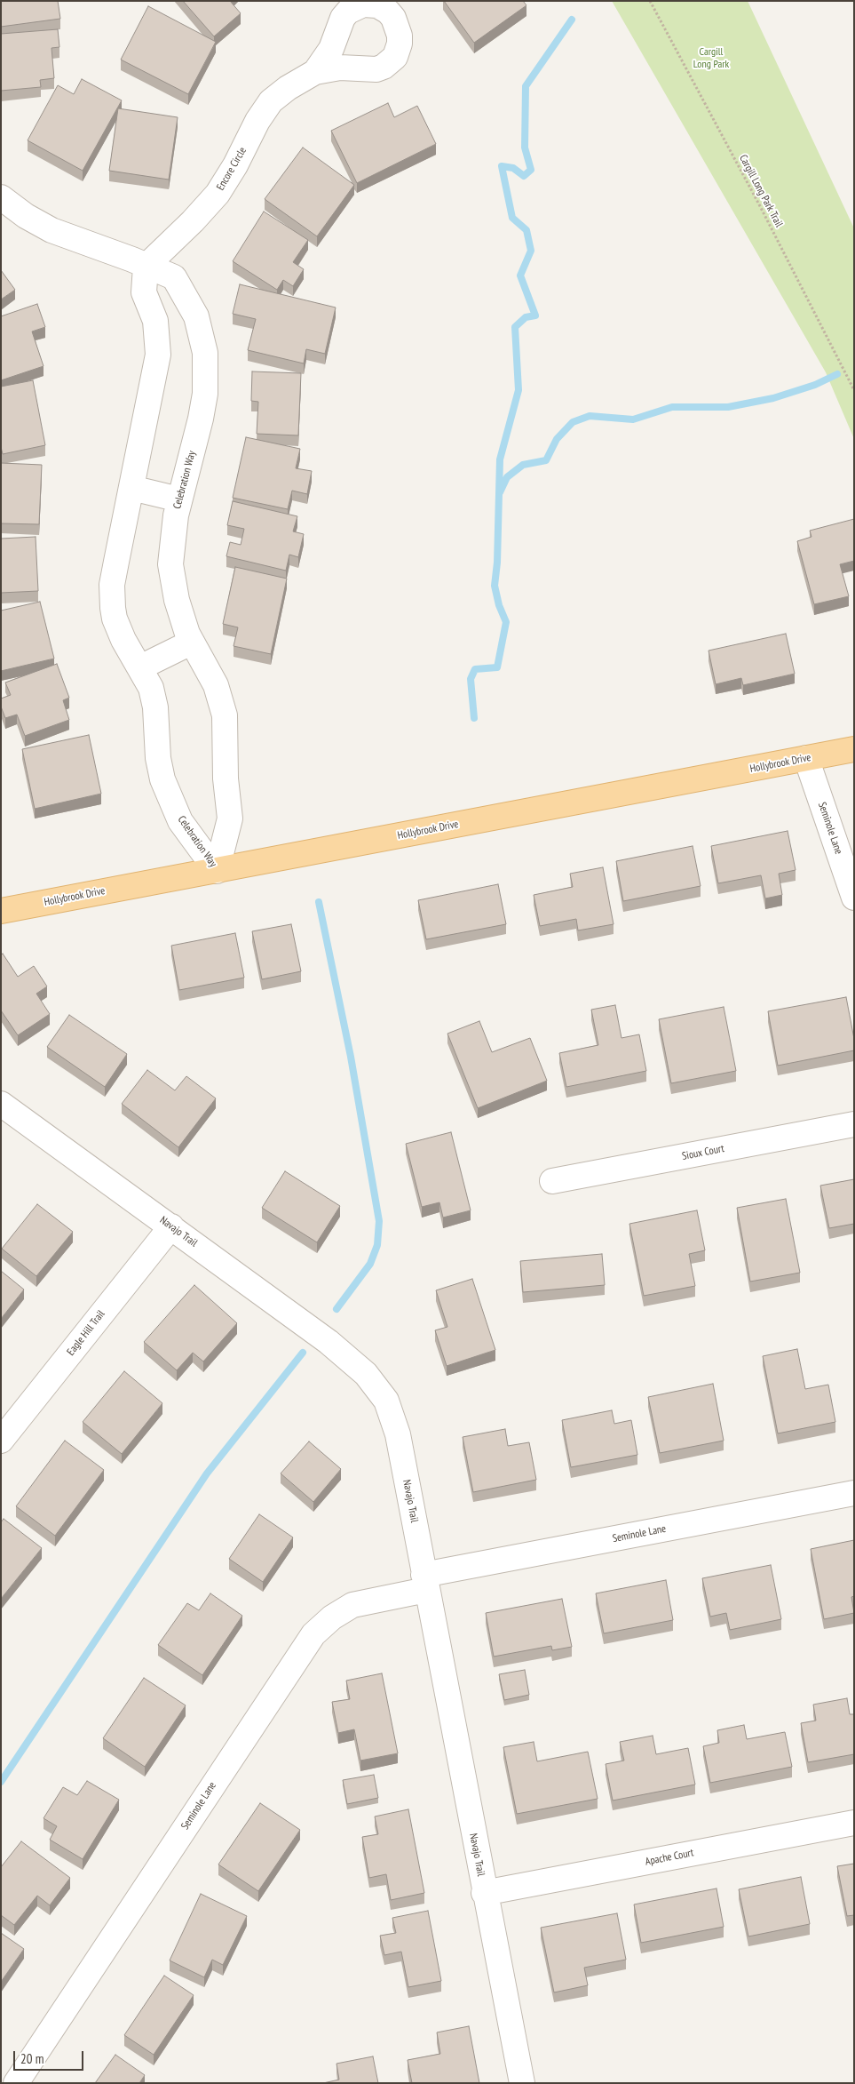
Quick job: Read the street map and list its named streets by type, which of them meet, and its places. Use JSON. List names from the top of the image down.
{
  "streets": {
    "main road": ["Hollybrook Drive"],
    "street": [
      "Encore Circle",
      "Celebration Way",
      "Seminole Lane",
      "Sioux Court",
      "Navajo Trail",
      "Eagle Hill Trail",
      "Apache Court"
    ],
    "path": ["Cargill Long Park Trail"]
  },
  "crossings": [
    ["Encore Circle", "Celebration Way"],
    ["Celebration Way", "Hollybrook Drive"],
    ["Hollybrook Drive", "Seminole Lane"],
    ["Seminole Lane", "Navajo Trail"],
    ["Navajo Trail", "Eagle Hill Trail"],
    ["Navajo Trail", "Apache Court"]
  ],
  "parks": ["Cargill Long Park"],
  "scale_bar": "20 m"
}
